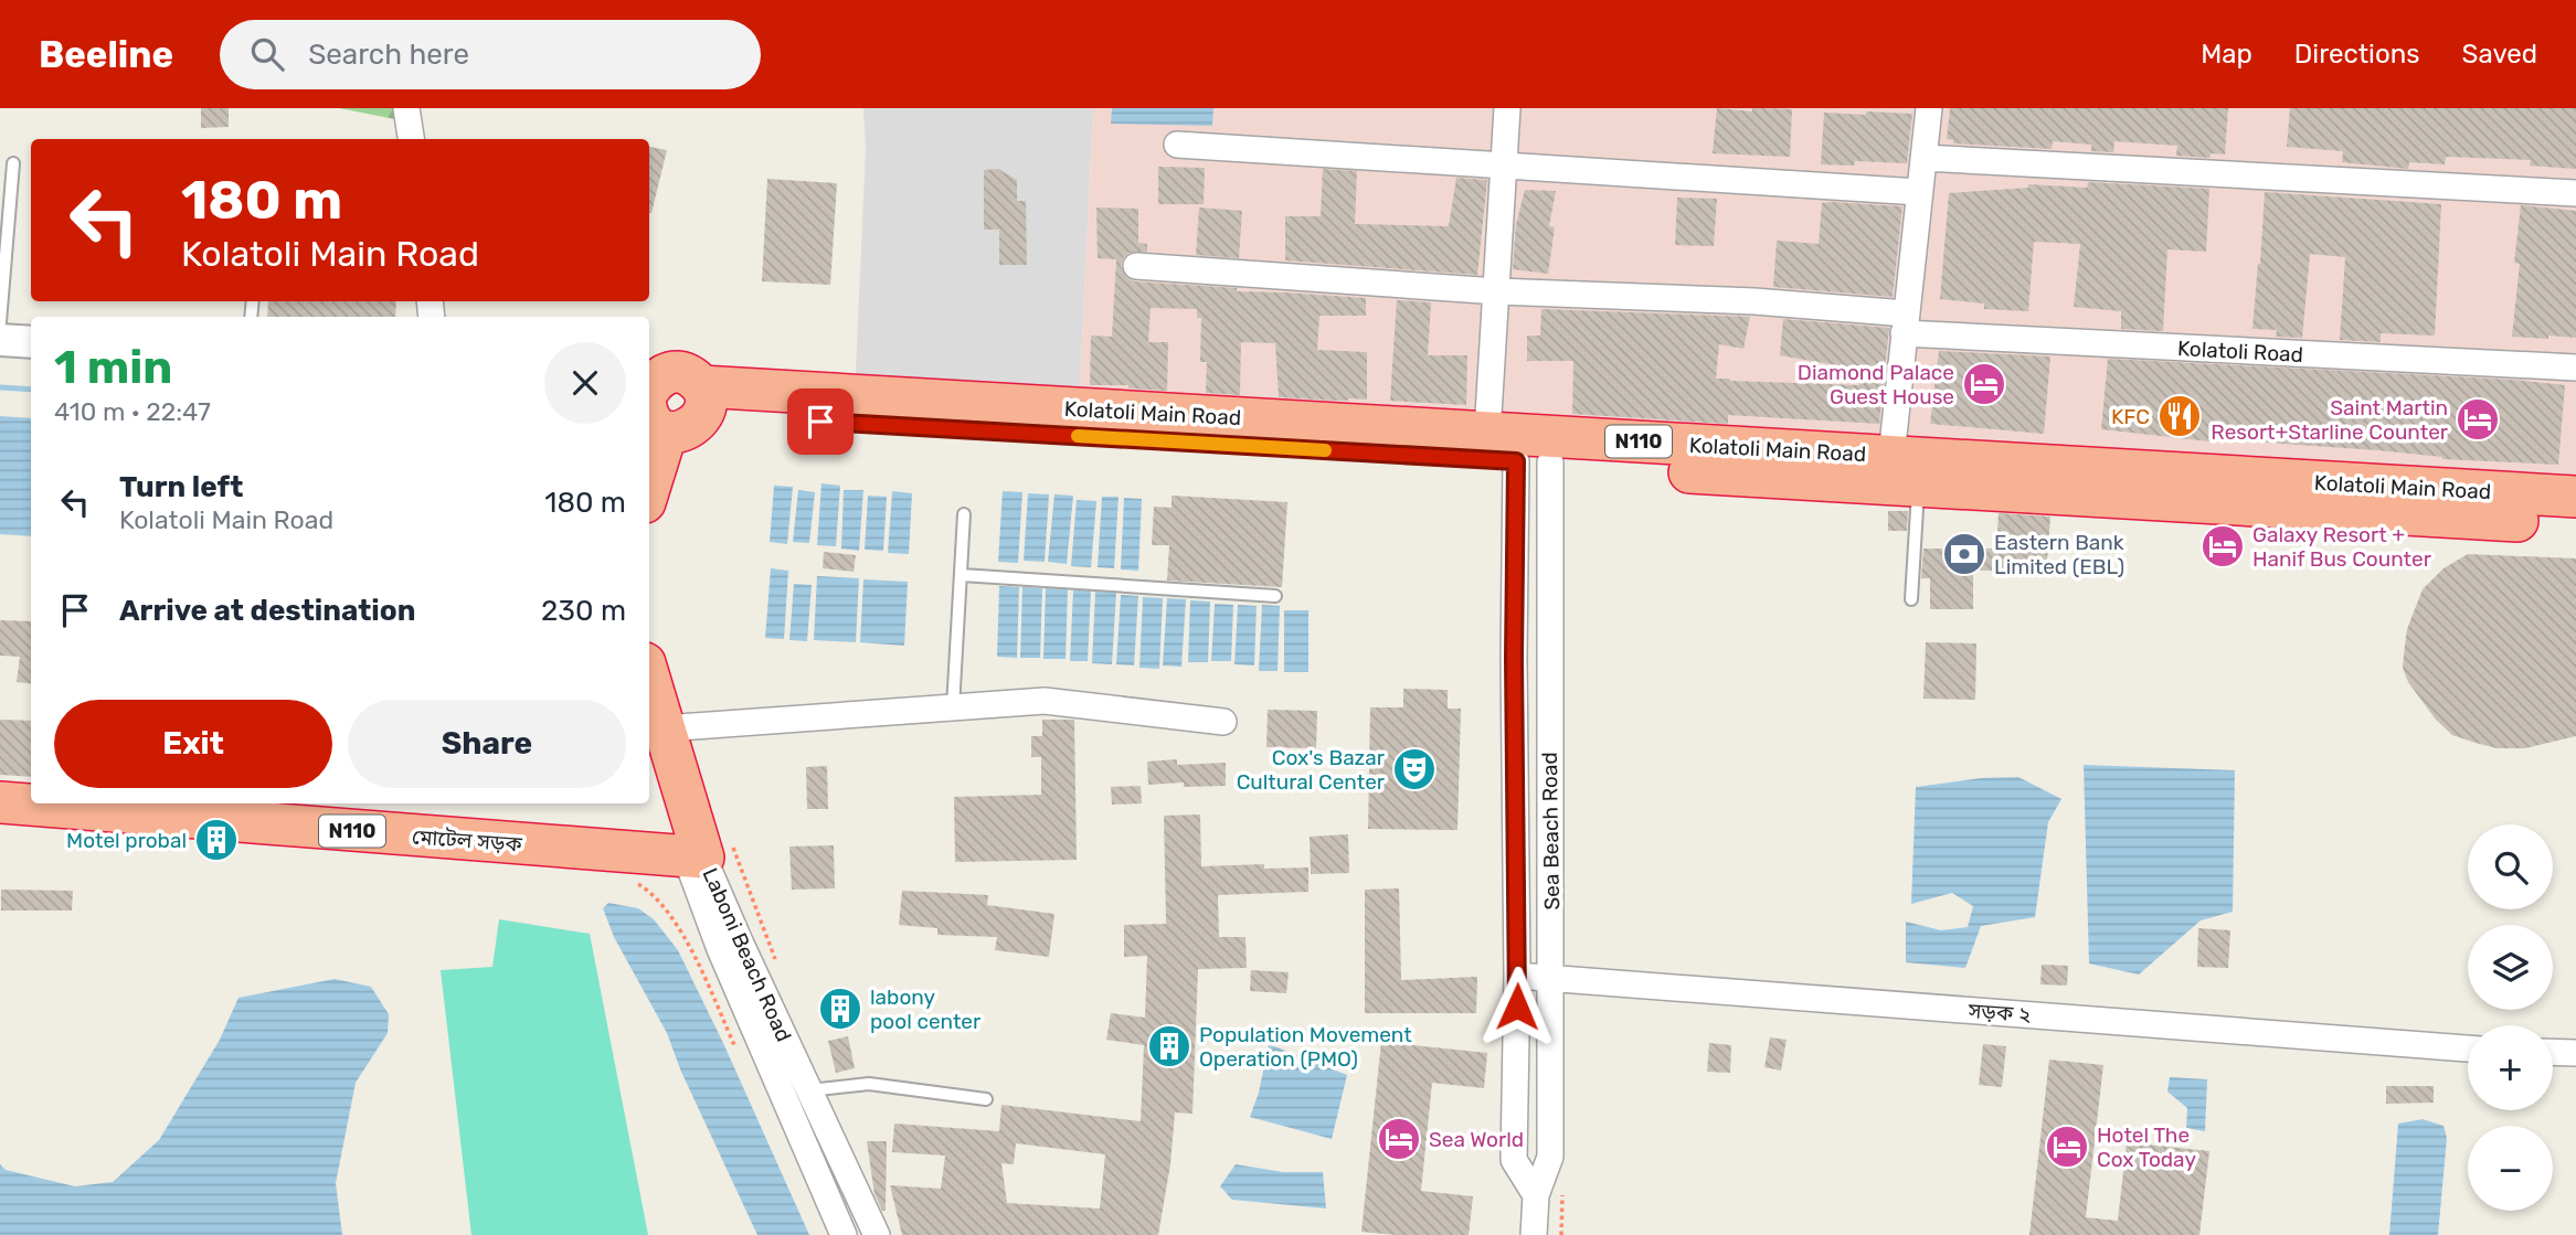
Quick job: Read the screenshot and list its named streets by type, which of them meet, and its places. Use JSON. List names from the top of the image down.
{
  "streets": {
    "highway": [
      "Kolatoli Main Road",
      "N110",
      "মোটেল সড়ক",
      "Laboni Beach Road"
    ],
    "street": ["Kolatoli Road", "Sea Beach Road", "সড়ক ২"]
  },
  "crossings": [
    ["Kolatoli Main Road", "Sea Beach Road"],
    ["Sea Beach Road", "সড়ক ২"],
    ["মোটেল সড়ক", "Laboni Beach Road"]
  ],
  "places": {
    "hotel": [
      "Diamond Palace Guest House",
      "Saint Martin Resort+Starline Counter",
      "Galaxy Resort + Hanif Bus Counter",
      "Sea World",
      "Hotel The Cox Today"
    ],
    "restaurant": ["KFC"],
    "bank": ["Eastern Bank Limited (EBL)"],
    "theatre": ["Cox's Bazar Cultural Center"],
    "building": ["Motel probal", "labony pool center", "Population Movement Operation (PMO)"]
  },
  "page": {
    "header": "Beeline",
    "search": "Search here",
    "nav": ["Map", "Directions", "Saved"],
    "turn": ["180 m", "Kolatoli Main Road"],
    "heading": ["1 min", "410 m · 22:47"],
    "list": [
      {
        "name": "Turn left",
        "note": "Kolatoli Main Road",
        "value": "180 m"
      },
      {
        "name": "Arrive at destination",
        "value": "230 m"
      }
    ],
    "buttons": ["Exit", "Share"],
    "map_buttons": ["+", "−"]
  }
}
